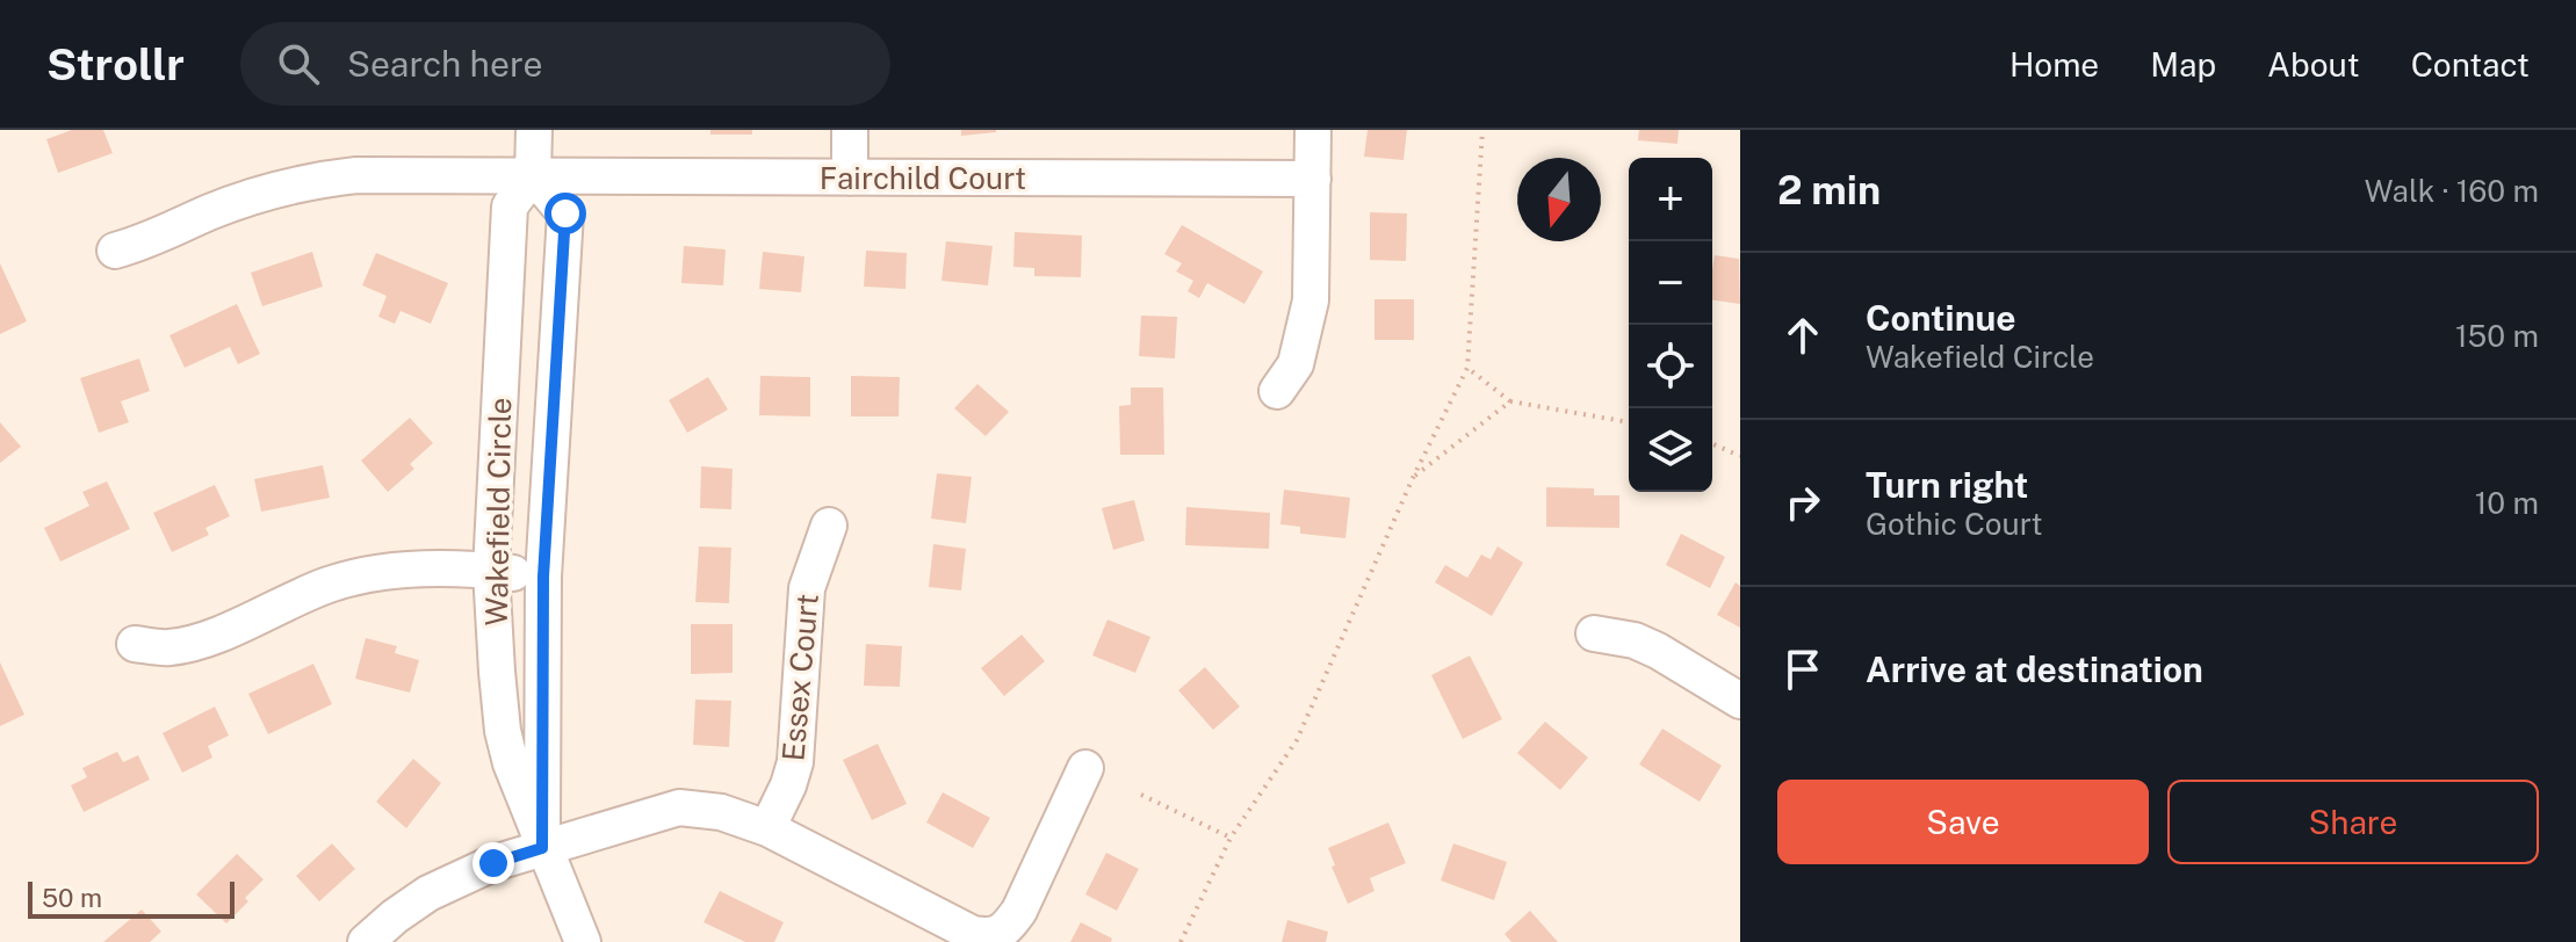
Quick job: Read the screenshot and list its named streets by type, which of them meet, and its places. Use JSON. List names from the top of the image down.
{
  "streets": {
    "street": ["Fairchild Court", "Wakefield Circle", "Essex Court"]
  },
  "crossings": [
    ["Fairchild Court", "Wakefield Circle"]
  ],
  "scale_bar": "50 m",
  "north": "bottom",
  "page": {
    "header": "Strollr",
    "search": "Search here",
    "nav": [
      "Home",
      "Map",
      "About",
      "Contact"
    ],
    "heading": ["2 min", "Walk · 160 m"],
    "map_buttons": ["+", "−"],
    "list": [
      ["Continue", "Wakefield Circle", "150 m"],
      ["Turn right", "Gothic Court", "10 m"],
      "Arrive at destination"
    ],
    "buttons": ["Save", "Share"],
    "scale": "50 m"
  }
}
